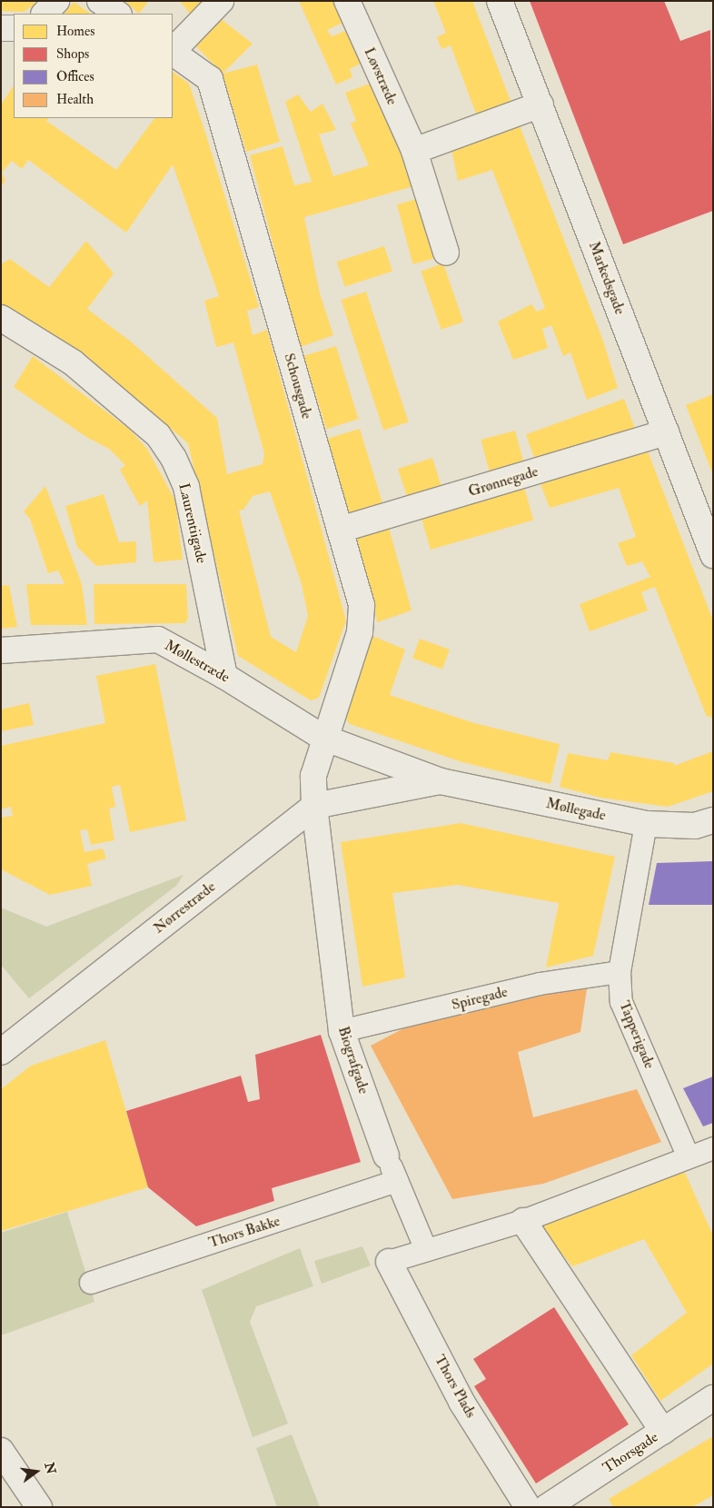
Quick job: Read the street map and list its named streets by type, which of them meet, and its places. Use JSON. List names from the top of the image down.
{
  "streets": {
    "street": [
      "Løvstræde",
      "Markedsgade",
      "Schousgade",
      "Grønnegade",
      "Laurentiigade",
      "Møllestræde",
      "Møllegade",
      "Nørrestræde",
      "Spiregade",
      "Tapperigade",
      "Biografgade",
      "Thors Bakke",
      "Thors Plads",
      "Thorsgade"
    ]
  },
  "crossings": [
    ["Markedsgade", "Grønnegade"],
    ["Schousgade", "Grønnegade"],
    ["Schousgade", "Møllestræde"],
    ["Schousgade", "Møllegade"],
    ["Laurentiigade", "Møllestræde"],
    ["Møllestræde", "Møllegade"],
    ["Møllegade", "Nørrestræde"],
    ["Møllegade", "Tapperigade"],
    ["Møllegade", "Biografgade"],
    ["Nørrestræde", "Biografgade"],
    ["Spiregade", "Tapperigade"],
    ["Spiregade", "Biografgade"],
    ["Biografgade", "Thors Bakke"]
  ],
  "legend": [
    "Homes",
    "Shops",
    "Offices",
    "Health"
  ],
  "north": "right"
}
